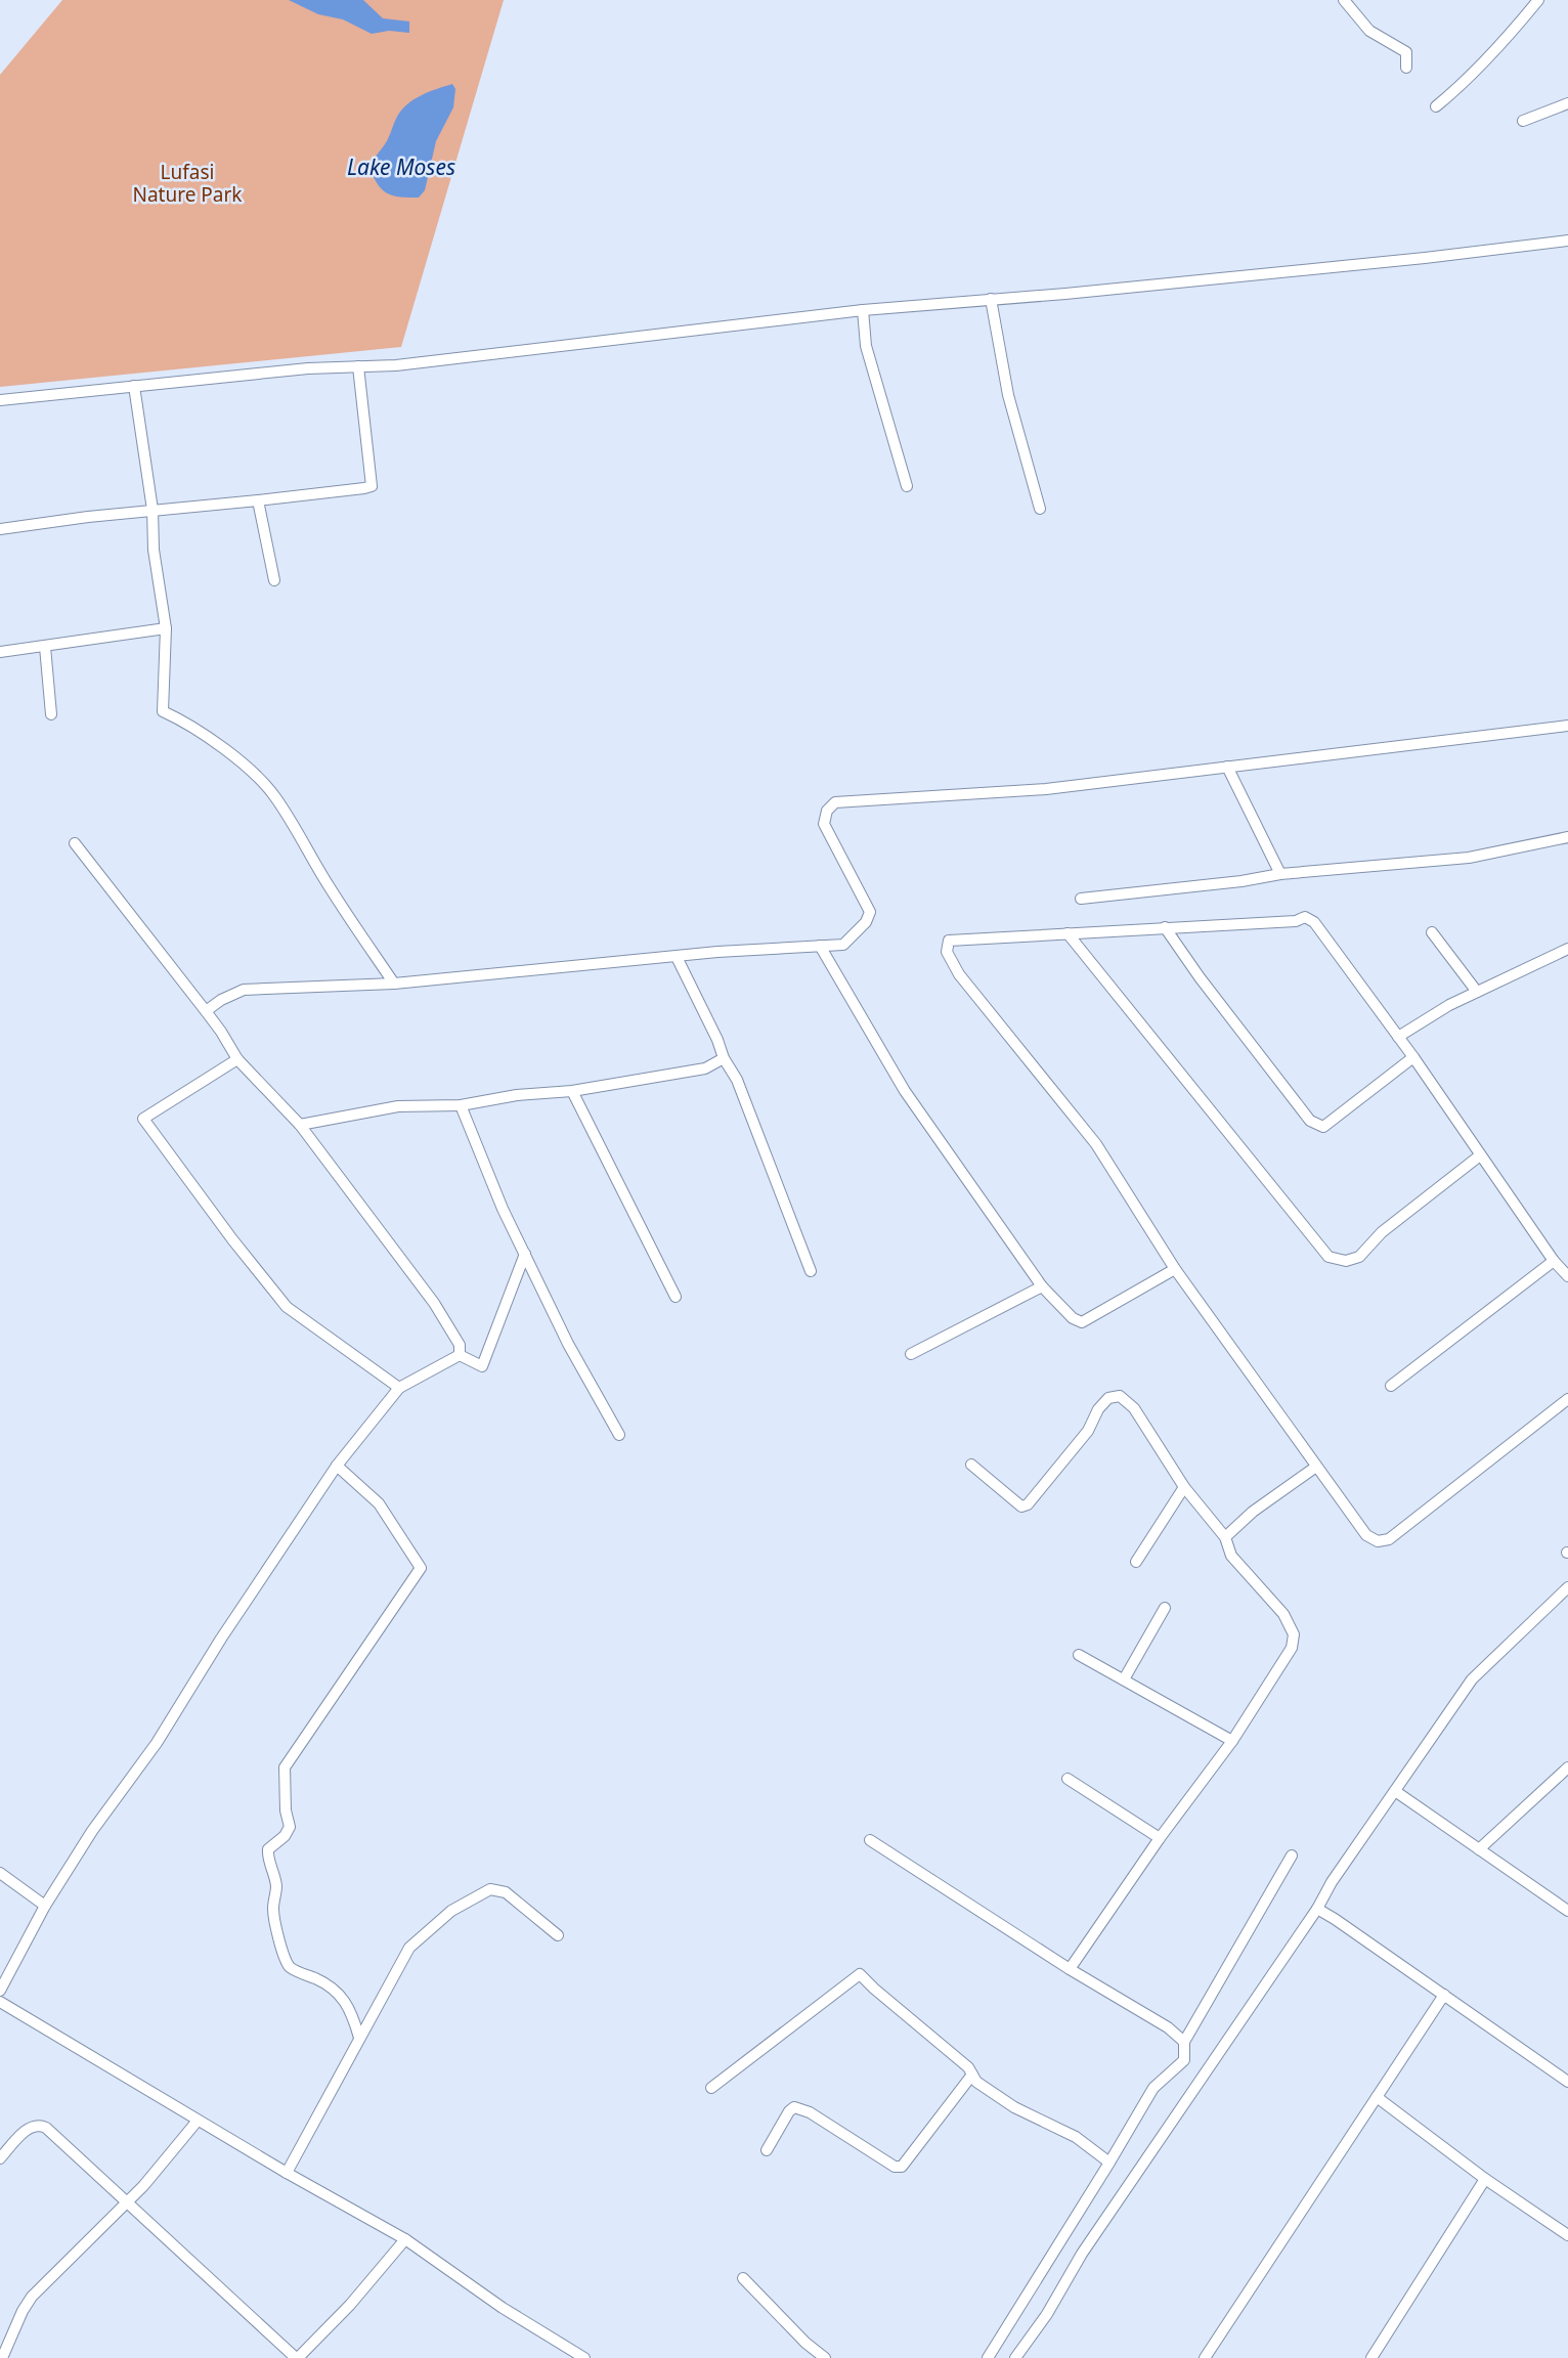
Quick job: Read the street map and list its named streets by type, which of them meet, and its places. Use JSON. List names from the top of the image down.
{
  "water": ["Lake Moses"],
  "parks": ["Lufasi Nature Park"]
}
